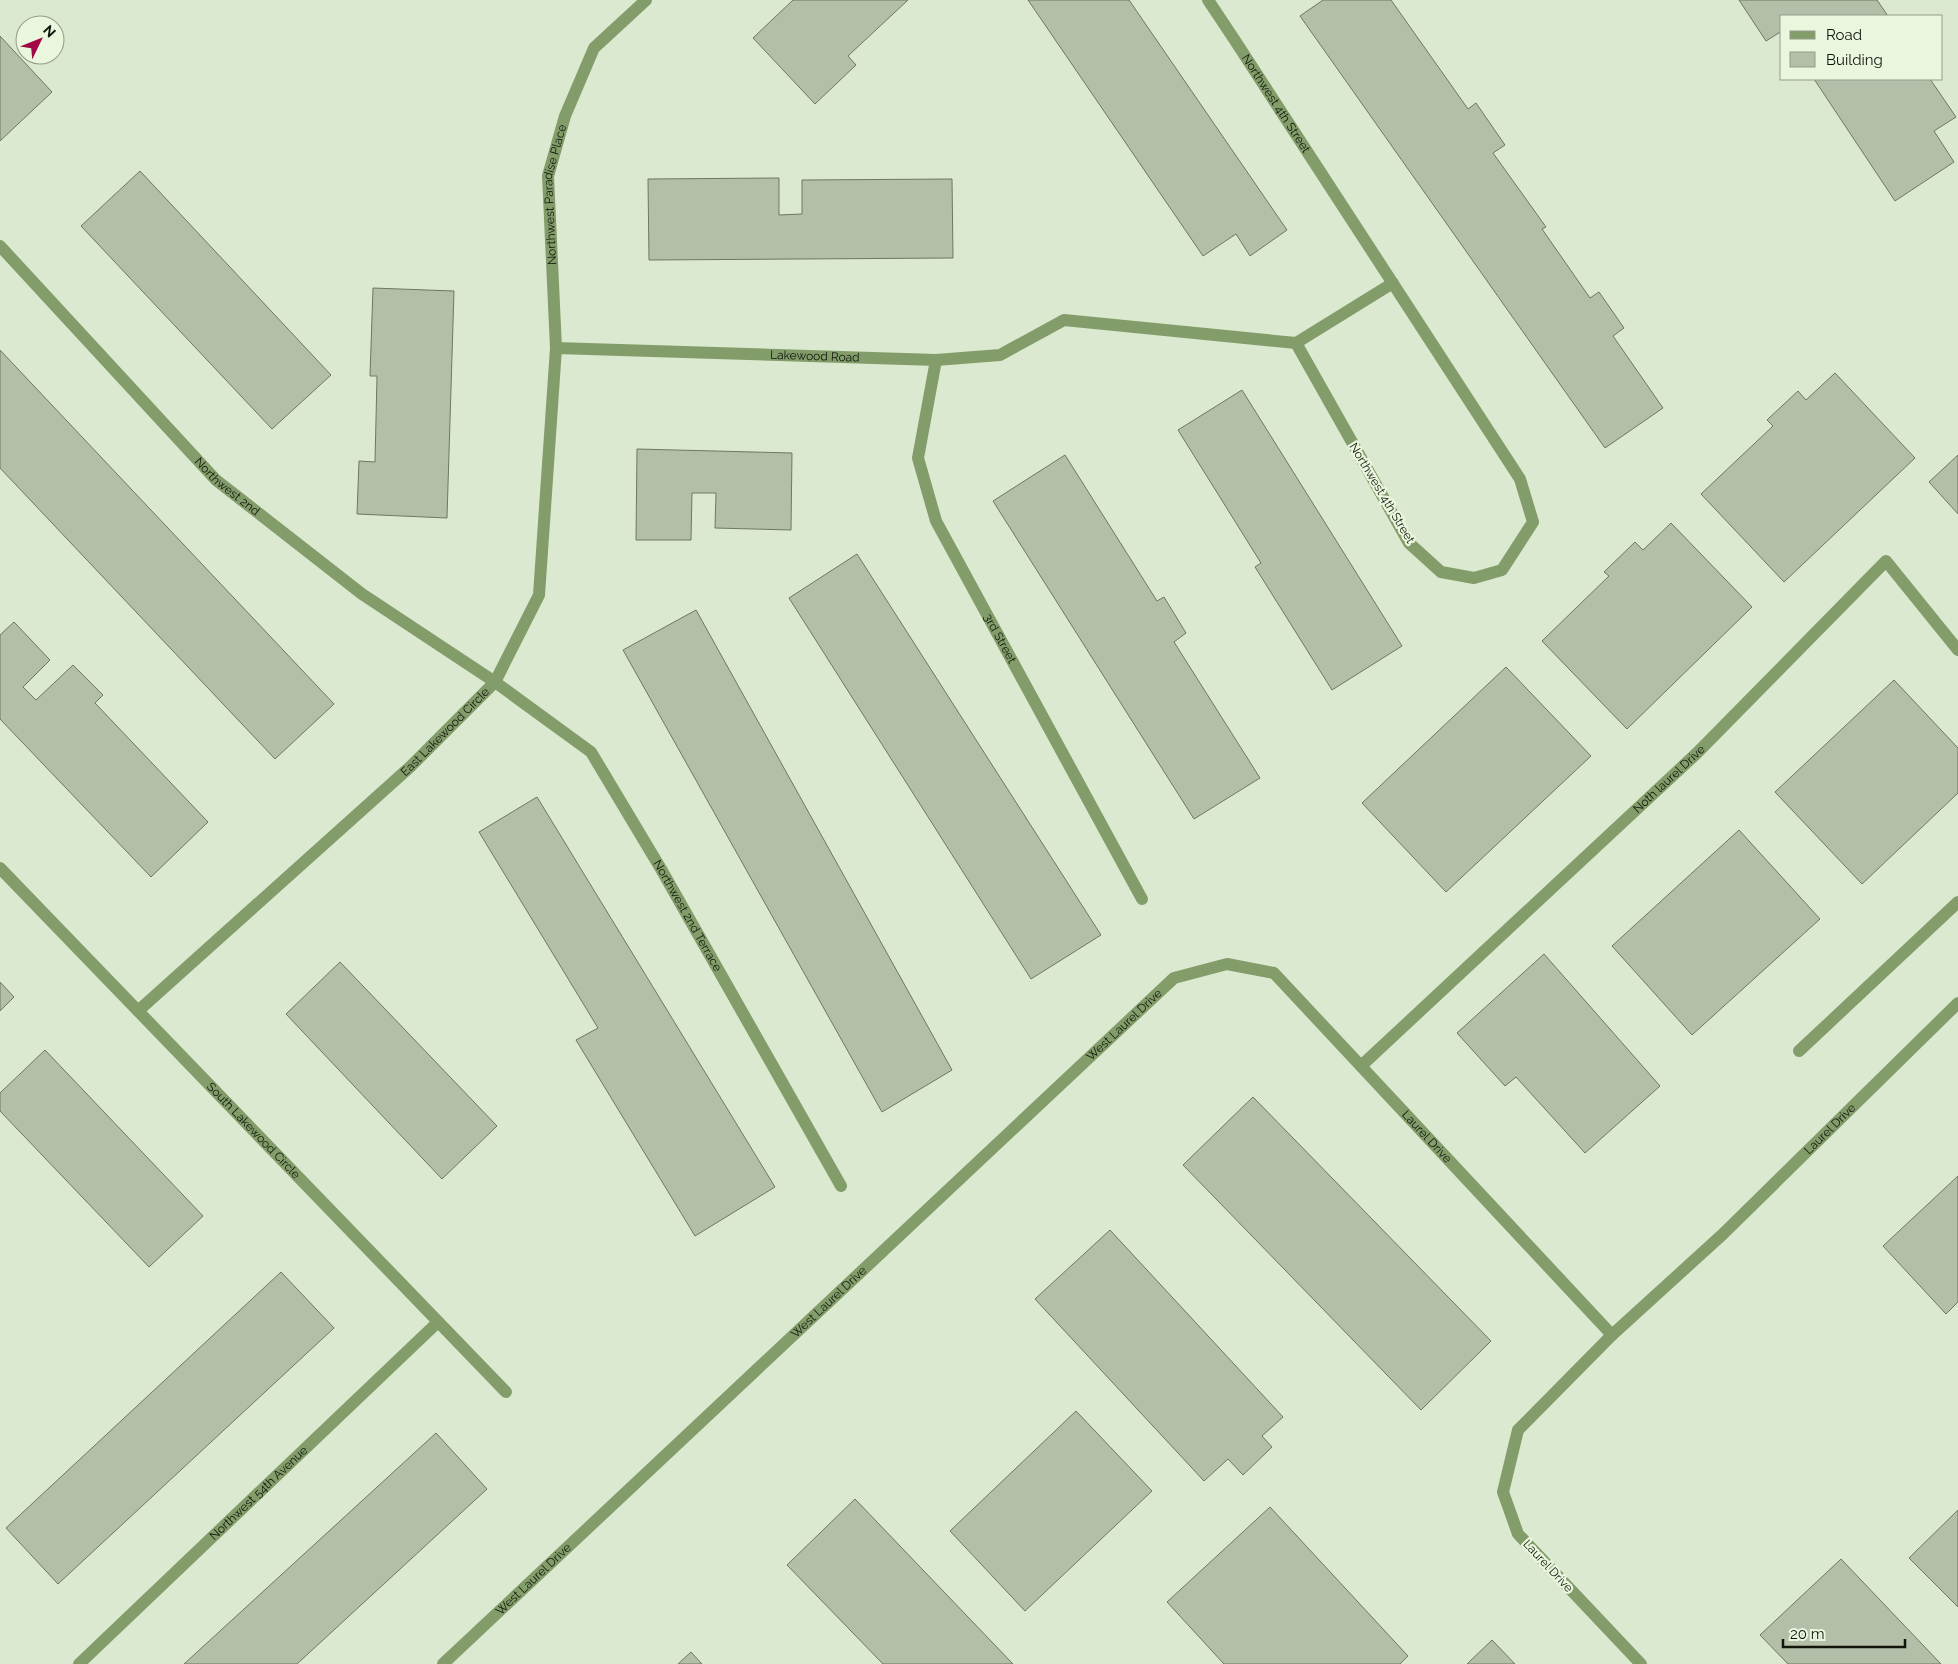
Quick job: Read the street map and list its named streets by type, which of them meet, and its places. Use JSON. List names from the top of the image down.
{
  "streets": {
    "street": [
      "Northwest 4th Street",
      "Northwest Paradise Place",
      "Lakewood Road",
      "Northwest 2nd",
      "3rd Street",
      "East Lakewood Circle",
      "Noth laurel Drive",
      "Northwest 2nd Terrace",
      "West Laurel Drive",
      "Laurel Drive",
      "South Lakewood Circle",
      "Northwest 54th Avenue"
    ]
  },
  "crossings": [
    ["Northwest 4th Street", "Lakewood Road"],
    ["Northwest Paradise Place", "Lakewood Road"],
    ["Northwest Paradise Place", "East Lakewood Circle"],
    ["Lakewood Road", "3rd Street"],
    ["Lakewood Road", "East Lakewood Circle"],
    ["Northwest 2nd", "East Lakewood Circle"],
    ["Northwest 2nd", "Northwest 2nd Terrace"],
    ["East Lakewood Circle", "Northwest 2nd Terrace"],
    ["East Lakewood Circle", "South Lakewood Circle"],
    ["Noth laurel Drive", "Laurel Drive"],
    ["West Laurel Drive", "Laurel Drive"],
    ["South Lakewood Circle", "Northwest 54th Avenue"]
  ],
  "legend": ["Road", "Building"],
  "scale_bar": "20 m",
  "north": "top right"
}
